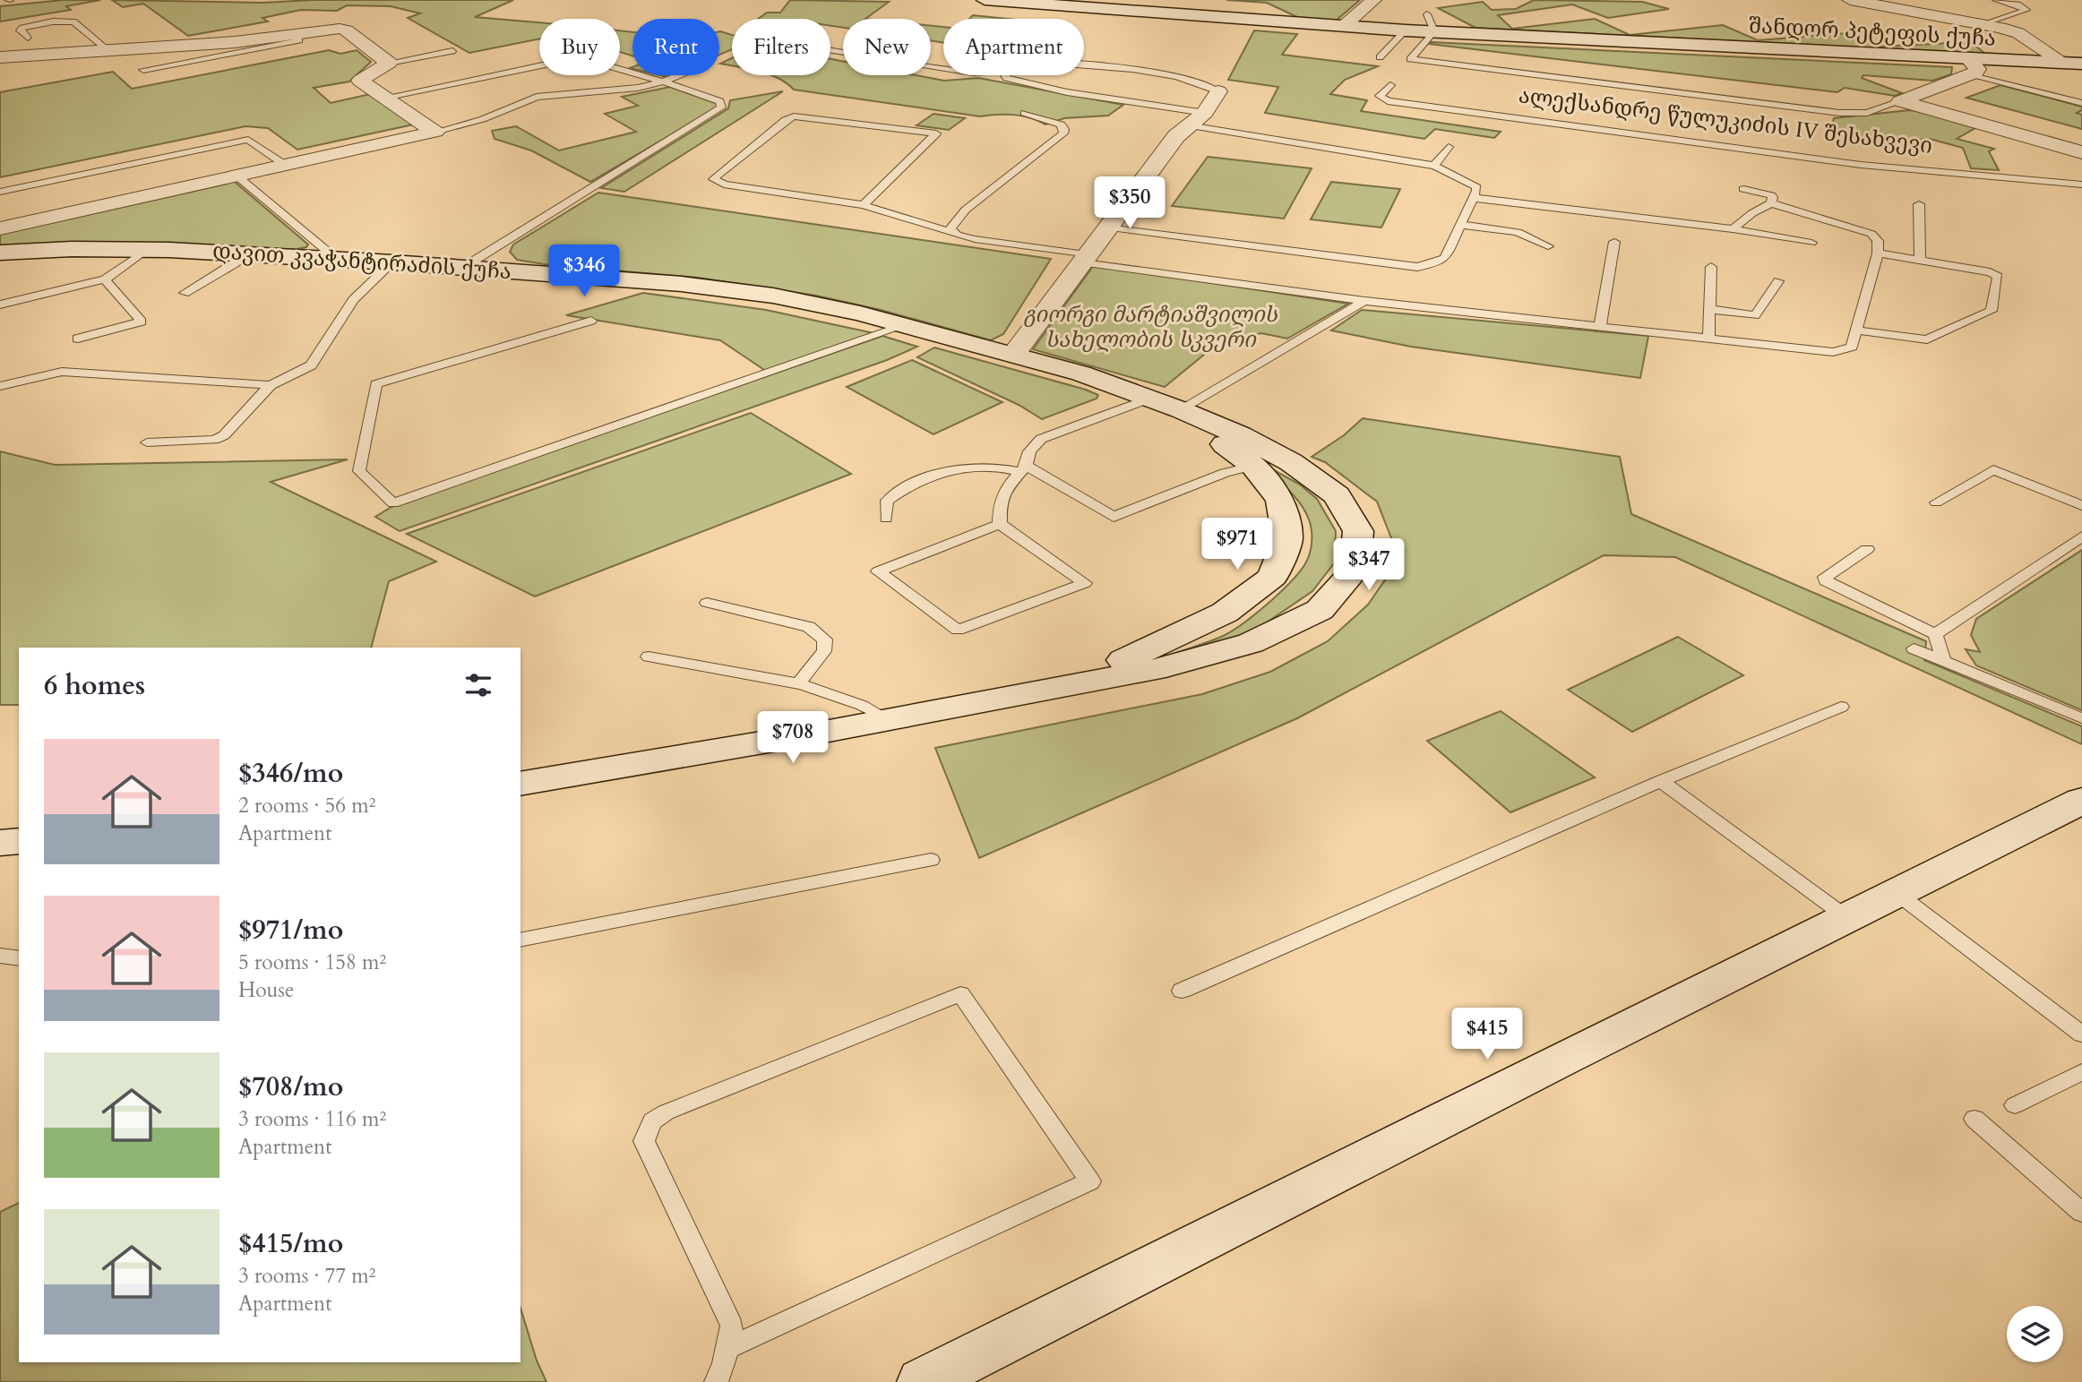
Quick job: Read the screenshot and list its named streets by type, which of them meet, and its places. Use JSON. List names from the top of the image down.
{
  "streets": {
    "street": ["შანდორ პეტეფის ქუჩა", "ალექსანდრე წულუკიძის IV შესახვევი", "დავით კვაჭანტირაძის ქუჩა"]
  },
  "crossings": [
    ["შანდორ პეტეფის ქუჩა", "ალექსანდრე წულუკიძის IV შესახვევი"]
  ],
  "parks": ["გიორგი მარტიაშვილის სახელობის სკვერი"],
  "page": {
    "chip": [
      "Buy",
      "Rent",
      "Filters",
      "New",
      "Apartment"
    ],
    "price": [
      "$350",
      "$346",
      "$971",
      "$347",
      "$708",
      "$415"
    ],
    "heading": "6 homes",
    "list": [
      {
        "name": "$346/mo",
        "note": "2 rooms · 56 m² · Apartment"
      },
      {
        "name": "$971/mo",
        "note": "5 rooms · 158 m² · House"
      },
      {
        "name": "$708/mo",
        "note": "3 rooms · 116 m² · Apartment"
      },
      {
        "name": "$415/mo",
        "note": "3 rooms · 77 m² · Apartment"
      }
    ]
  }
}
